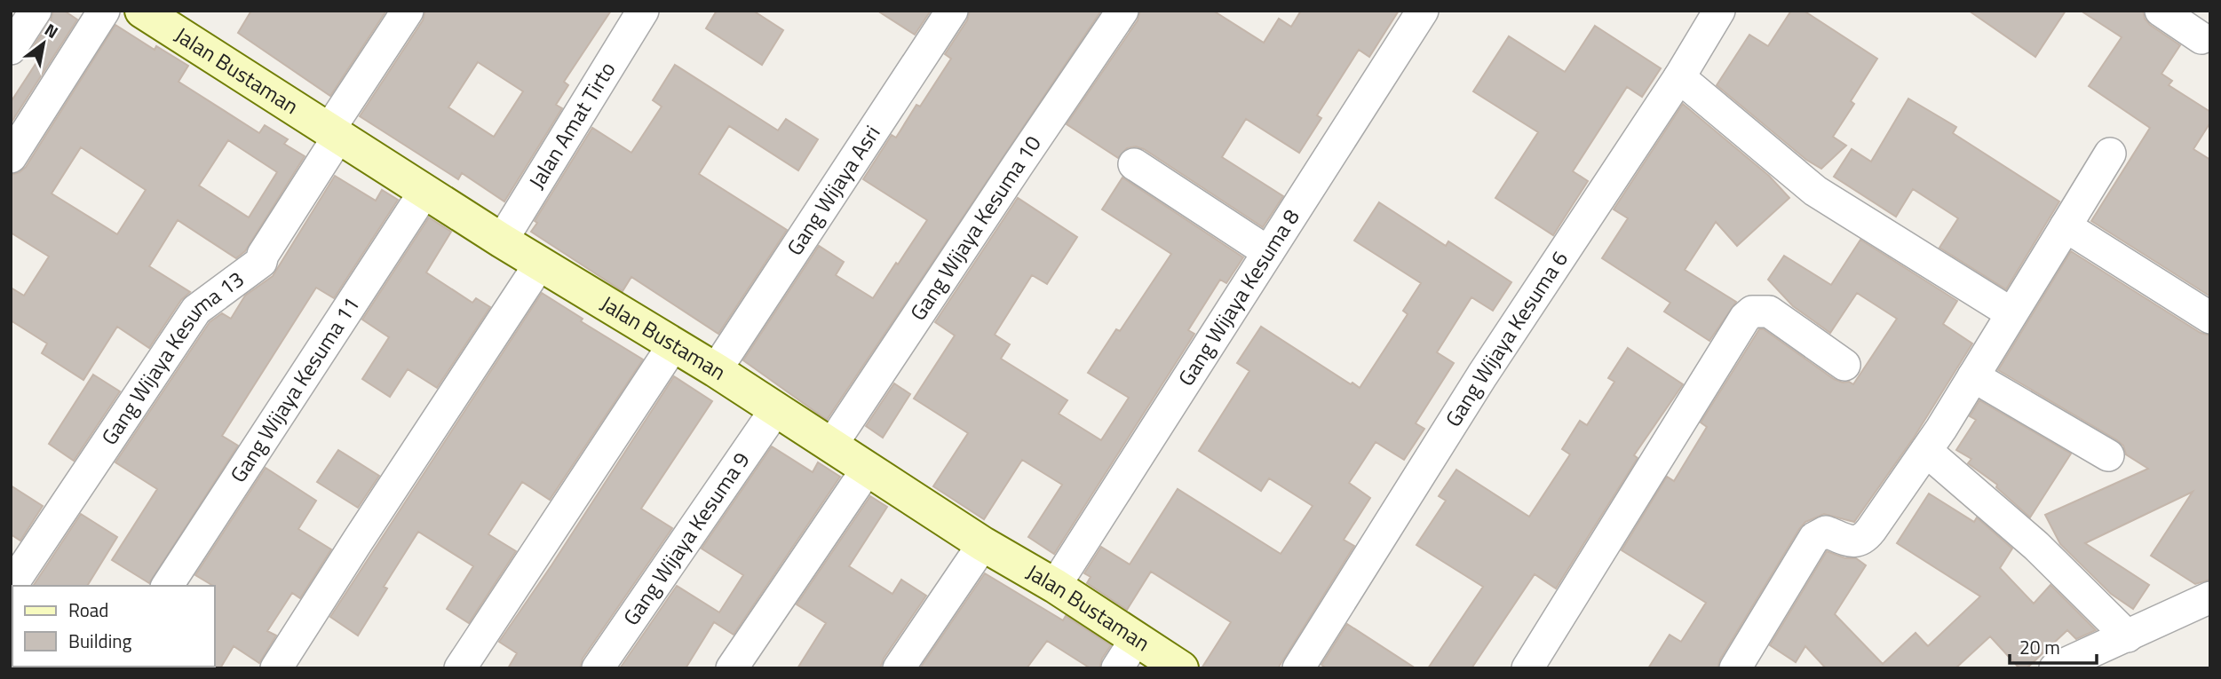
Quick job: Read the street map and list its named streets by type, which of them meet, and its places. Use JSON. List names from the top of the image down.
{
  "streets": {
    "main road": ["Jalan Bustaman"],
    "street": [
      "Jalan Amat Tirto",
      "Gang Wijaya Asri",
      "Gang Wijaya Kesuma 10",
      "Gang Wijaya Kesuma 8",
      "Gang Wijaya Kesuma 6",
      "Gang Wijaya Kesuma 13",
      "Gang Wijaya Kesuma 11",
      "Gang Wijaya Kesuma 9"
    ]
  },
  "crossings": [
    ["Jalan Bustaman", "Jalan Amat Tirto"],
    ["Jalan Bustaman", "Gang Wijaya Asri"],
    ["Jalan Bustaman", "Gang Wijaya Kesuma 10"],
    ["Jalan Bustaman", "Gang Wijaya Kesuma 8"],
    ["Jalan Bustaman", "Gang Wijaya Kesuma 13"],
    ["Jalan Bustaman", "Gang Wijaya Kesuma 11"],
    ["Jalan Bustaman", "Gang Wijaya Kesuma 9"]
  ],
  "legend": ["Road", "Building"],
  "scale_bar": "20 m",
  "north": "top right"
}
